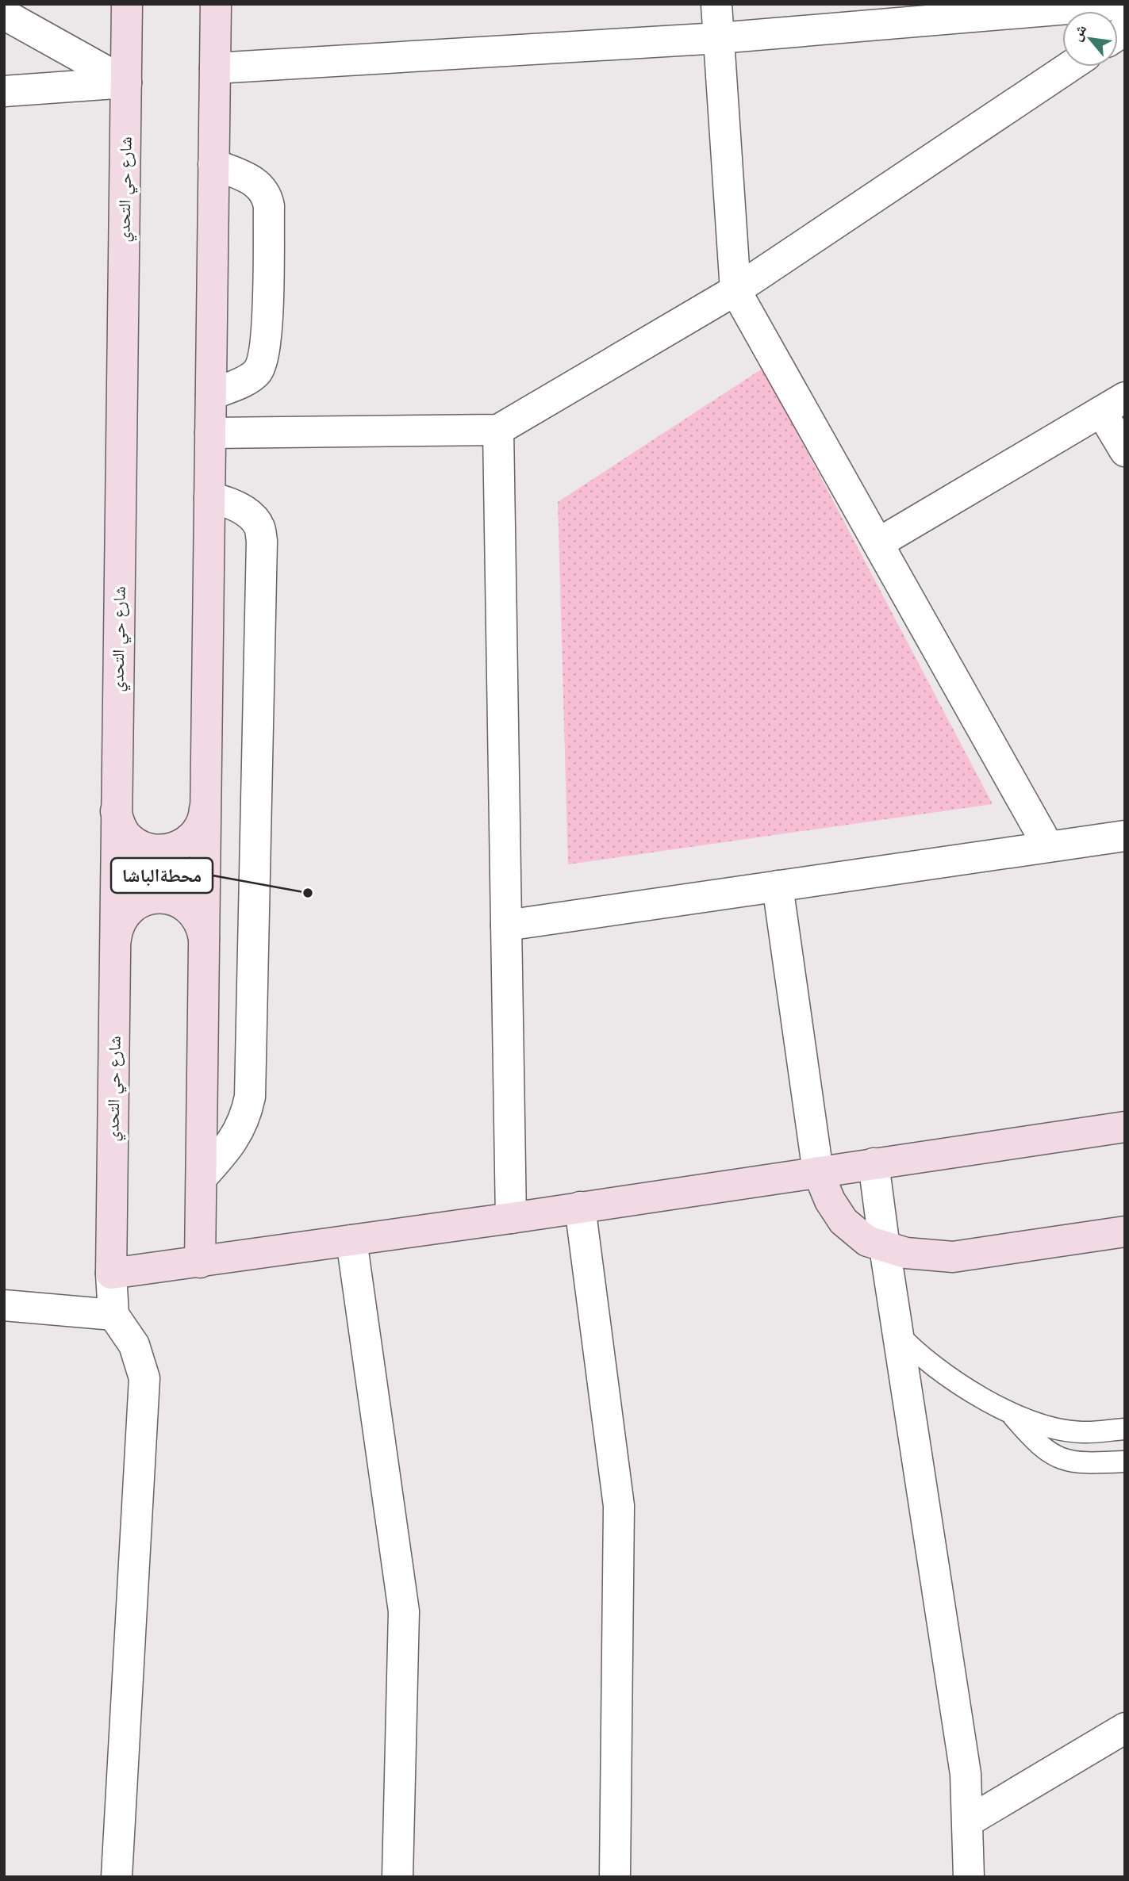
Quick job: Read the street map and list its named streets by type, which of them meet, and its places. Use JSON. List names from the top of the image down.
{
  "streets": {
    "main road": ["شارع حي التحدي"]
  },
  "places": ["محطةالباشا"],
  "north": "top left"
}
